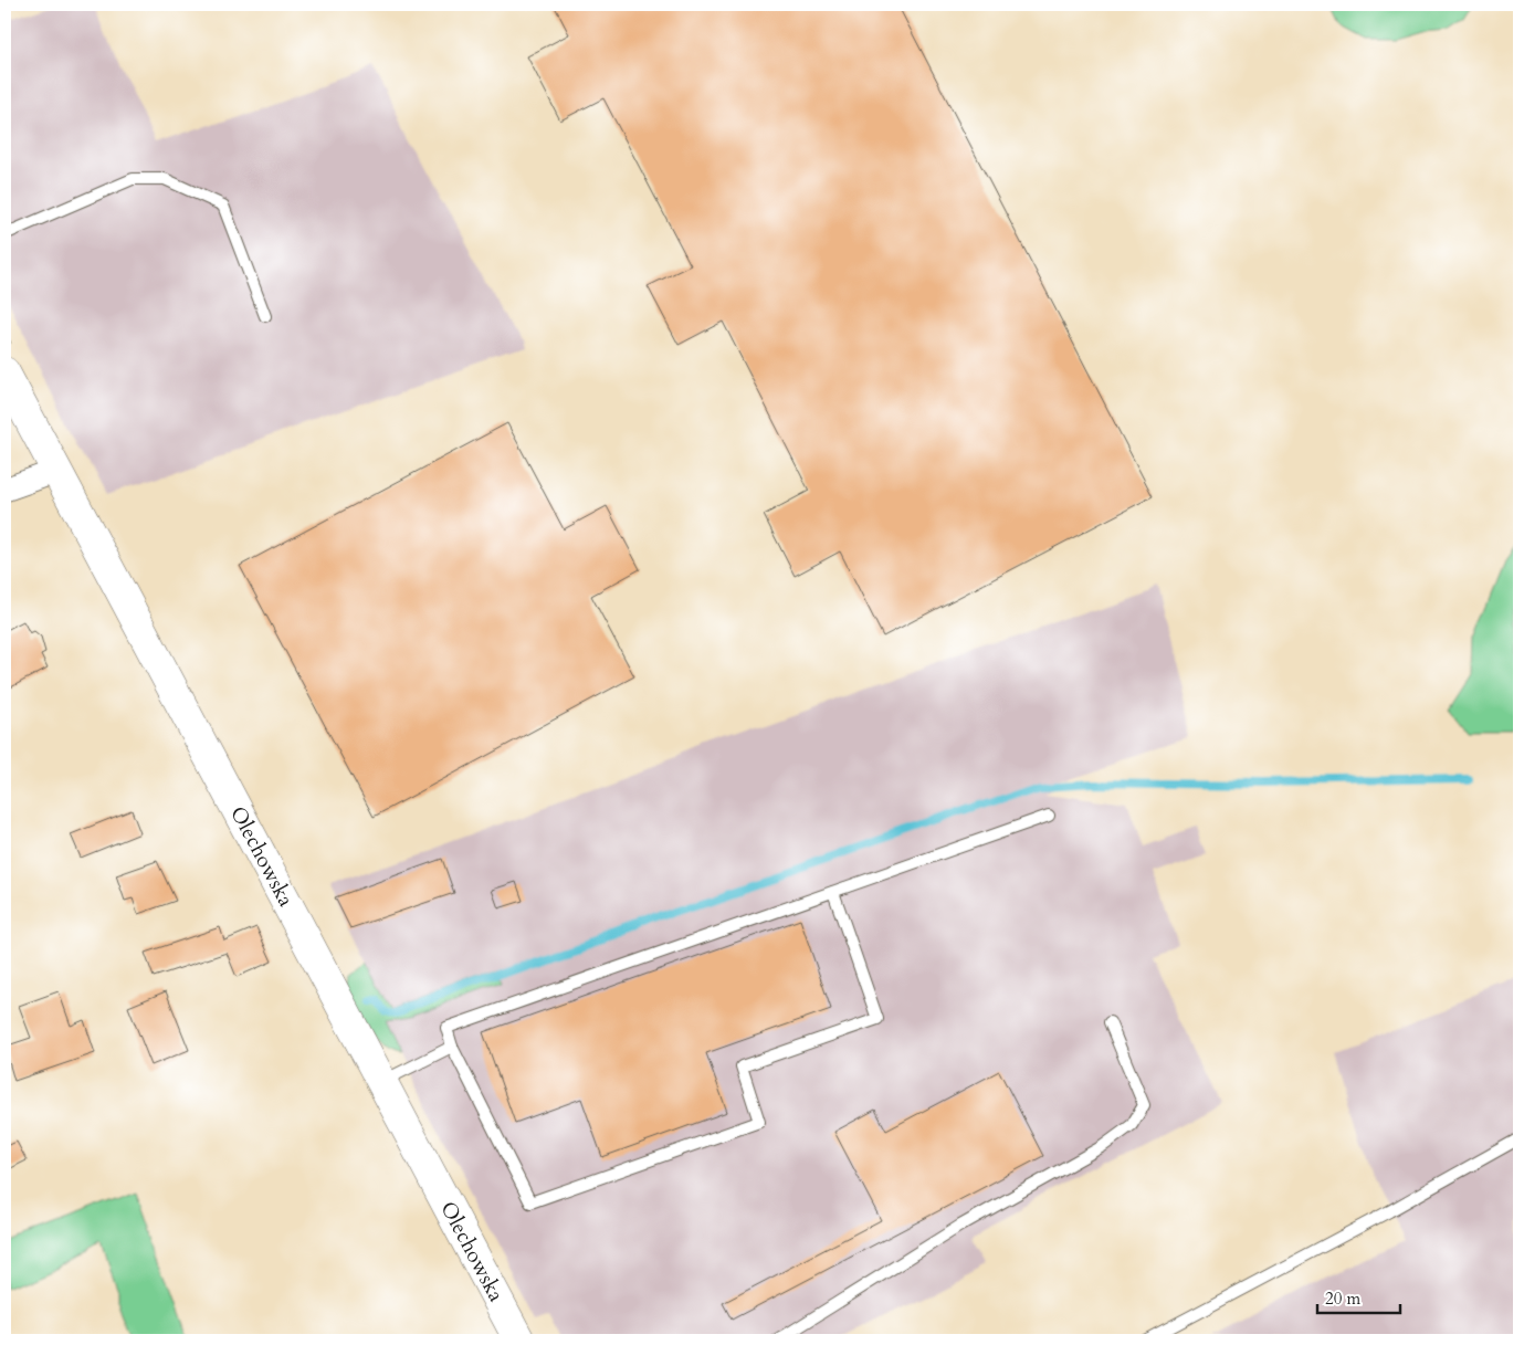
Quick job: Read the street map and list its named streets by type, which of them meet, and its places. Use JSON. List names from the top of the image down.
{
  "streets": {
    "street": ["Olechowska"]
  },
  "scale_bar": "20 m"
}
